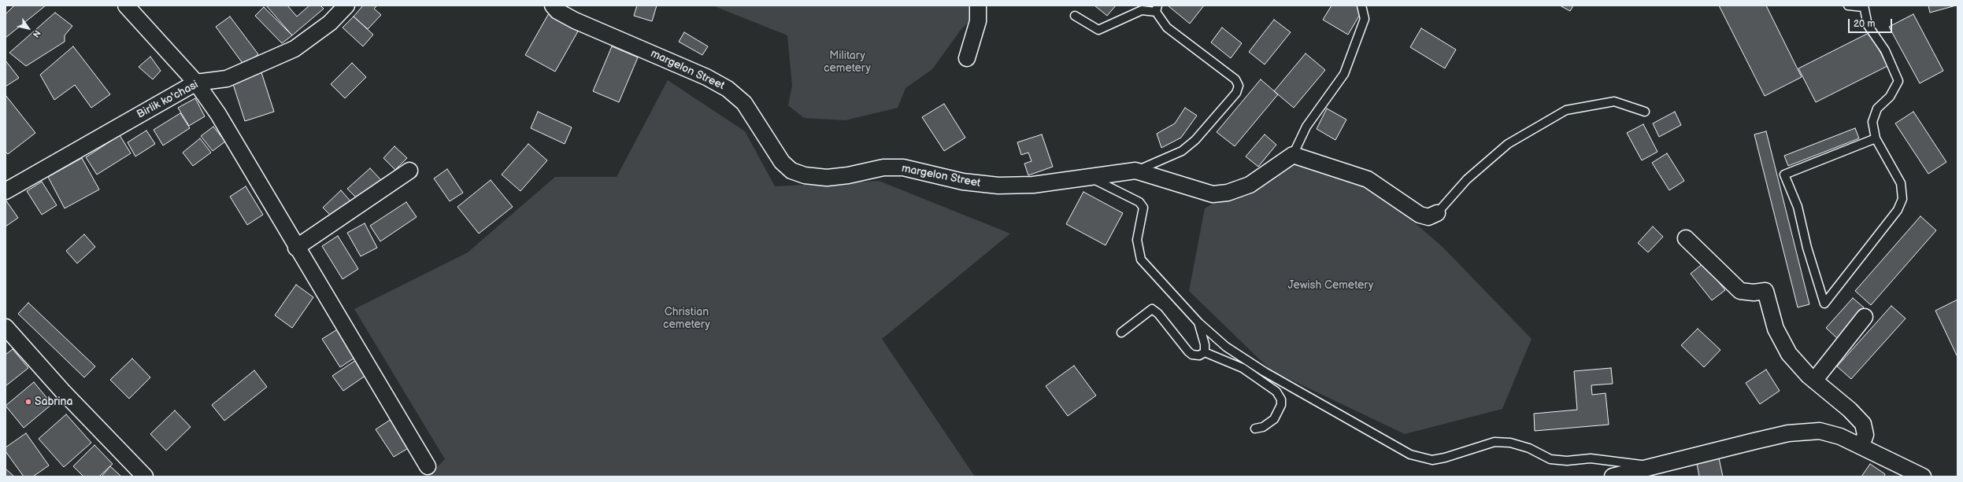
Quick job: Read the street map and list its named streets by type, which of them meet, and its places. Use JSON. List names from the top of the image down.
{
  "streets": {
    "street": ["margelon Street", "Birlik ko'chasi"]
  },
  "parks": ["Military cemetery", "Jewish Cemetery", "Christian cemetery"],
  "places": ["Sabrina"],
  "scale_bar": "20 m",
  "north": "bottom right"
}
